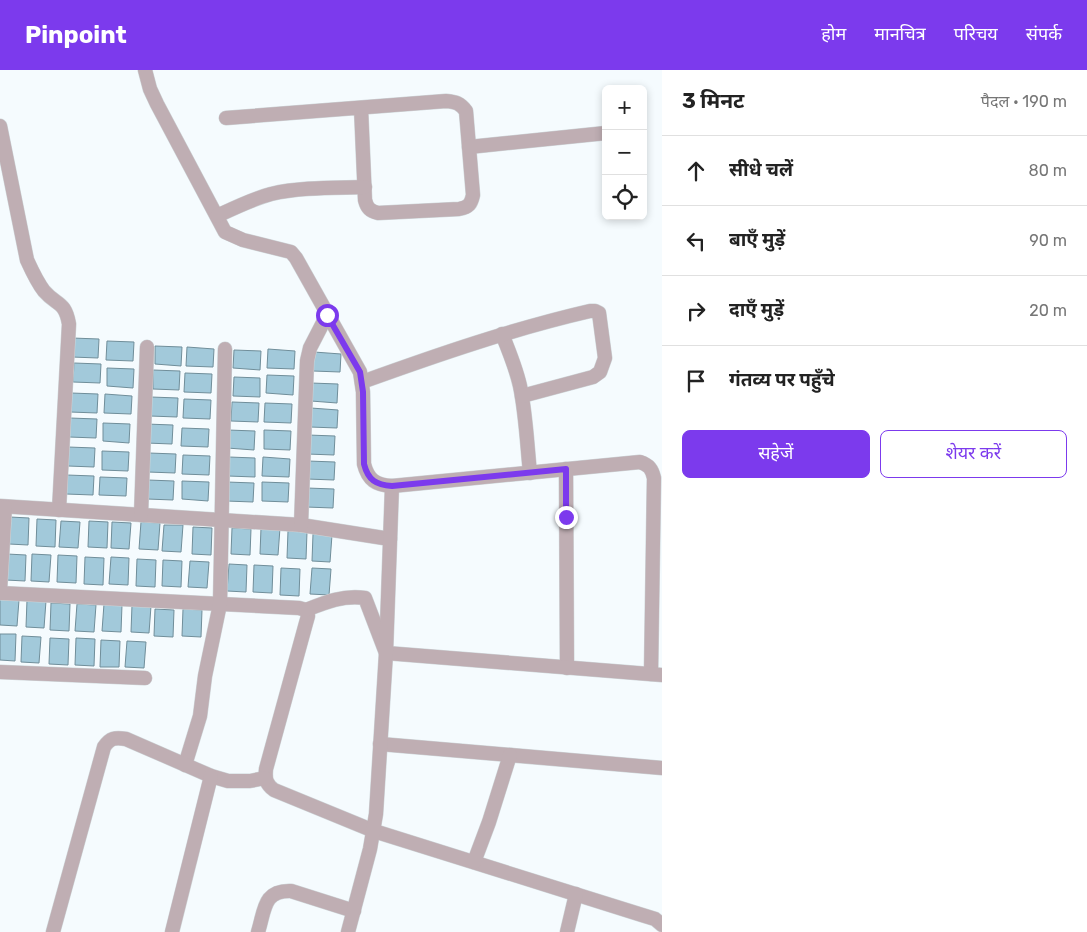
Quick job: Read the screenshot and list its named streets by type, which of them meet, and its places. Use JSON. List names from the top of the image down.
{
  "page": {
    "header": "Pinpoint",
    "nav": [
      "होम",
      "मानचित्र",
      "परिचय",
      "संपर्क"
    ],
    "heading": ["3 मिनट", "पैदल · 190 m"],
    "map_buttons": ["+", "−"],
    "list": [
      ["सीधे चलें", "80 m"],
      ["बाएँ मुड़ें", "90 m"],
      ["दाएँ मुड़ें", "20 m"],
      "गंतव्य पर पहुँचे"
    ],
    "buttons": ["सहेजें", "शेयर करें"]
  }
}
